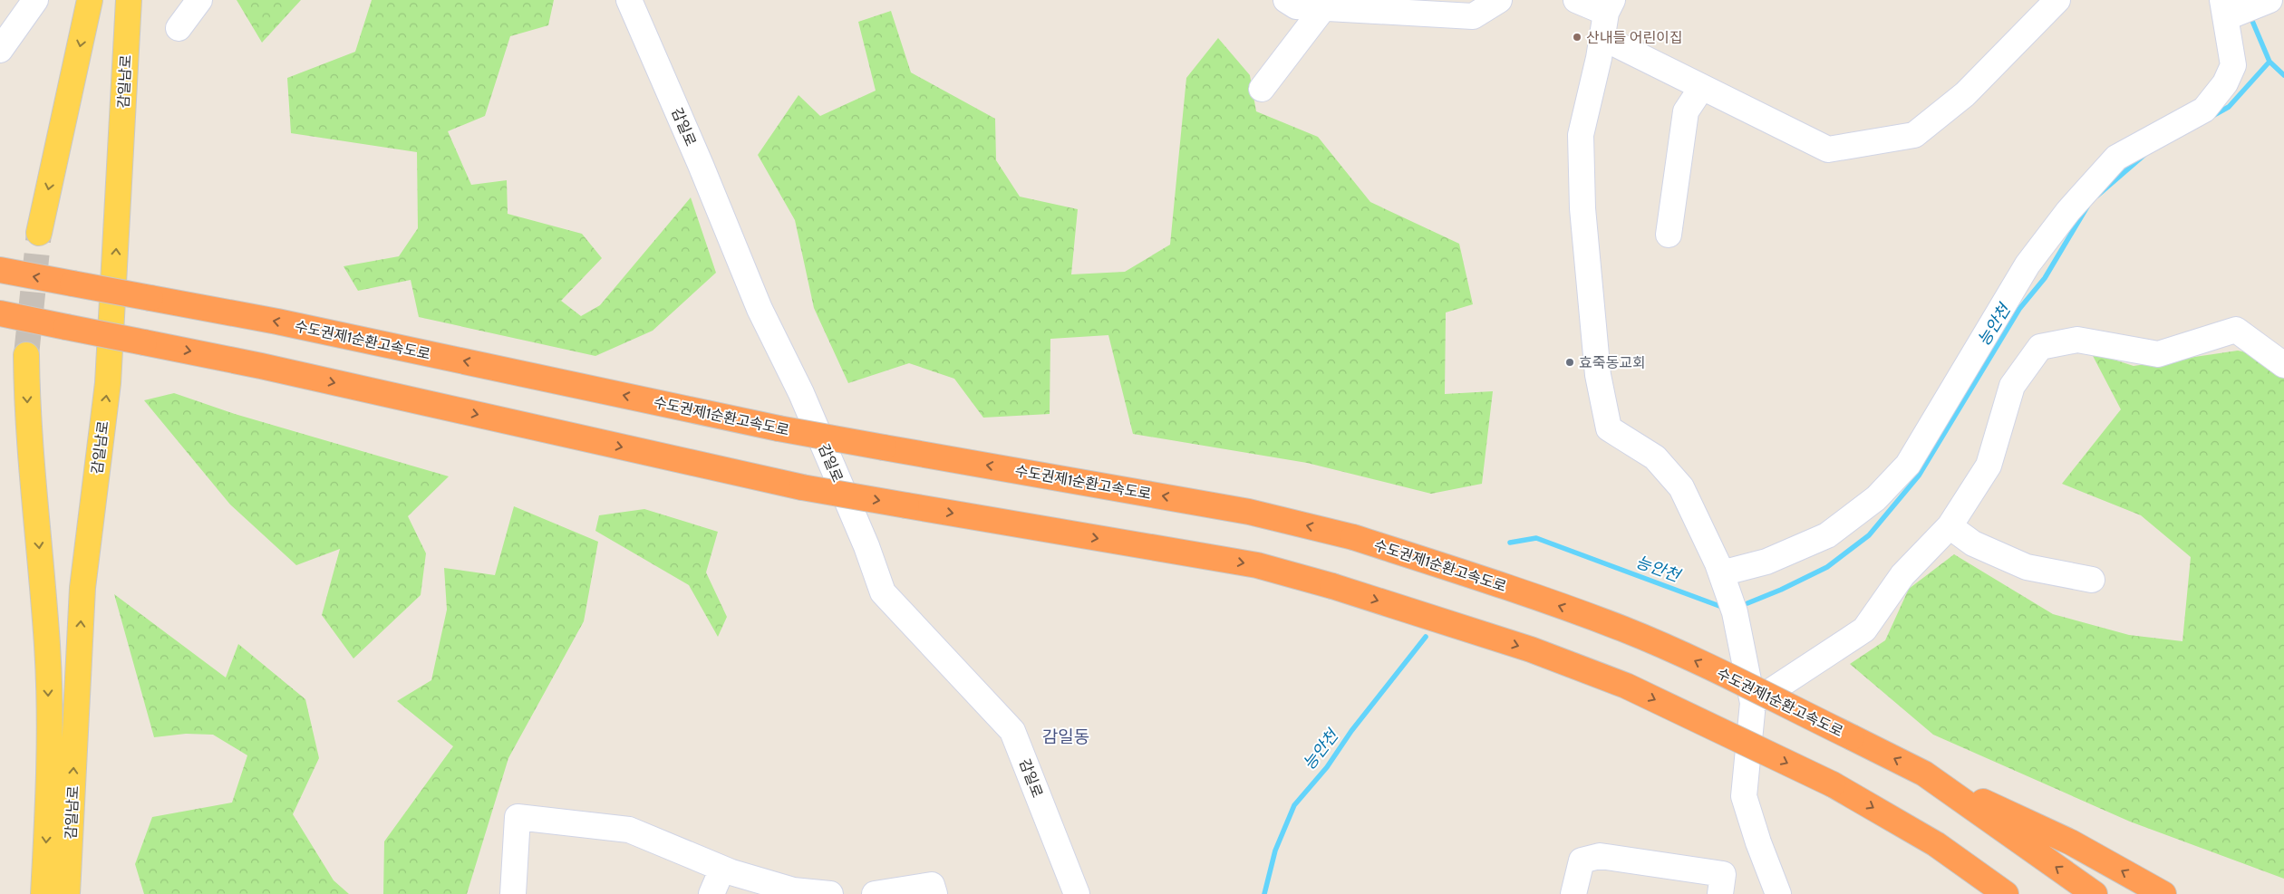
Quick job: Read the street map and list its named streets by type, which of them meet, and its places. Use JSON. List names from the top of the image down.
{
  "streets": {
    "highway": ["수도권제1순환고속도로"],
    "main road": ["감일남로"],
    "street": ["감일로"]
  },
  "districts": ["감일동"],
  "water": ["능안천"],
  "places": ["산내들 어린이집", "효죽동교회"]
}
